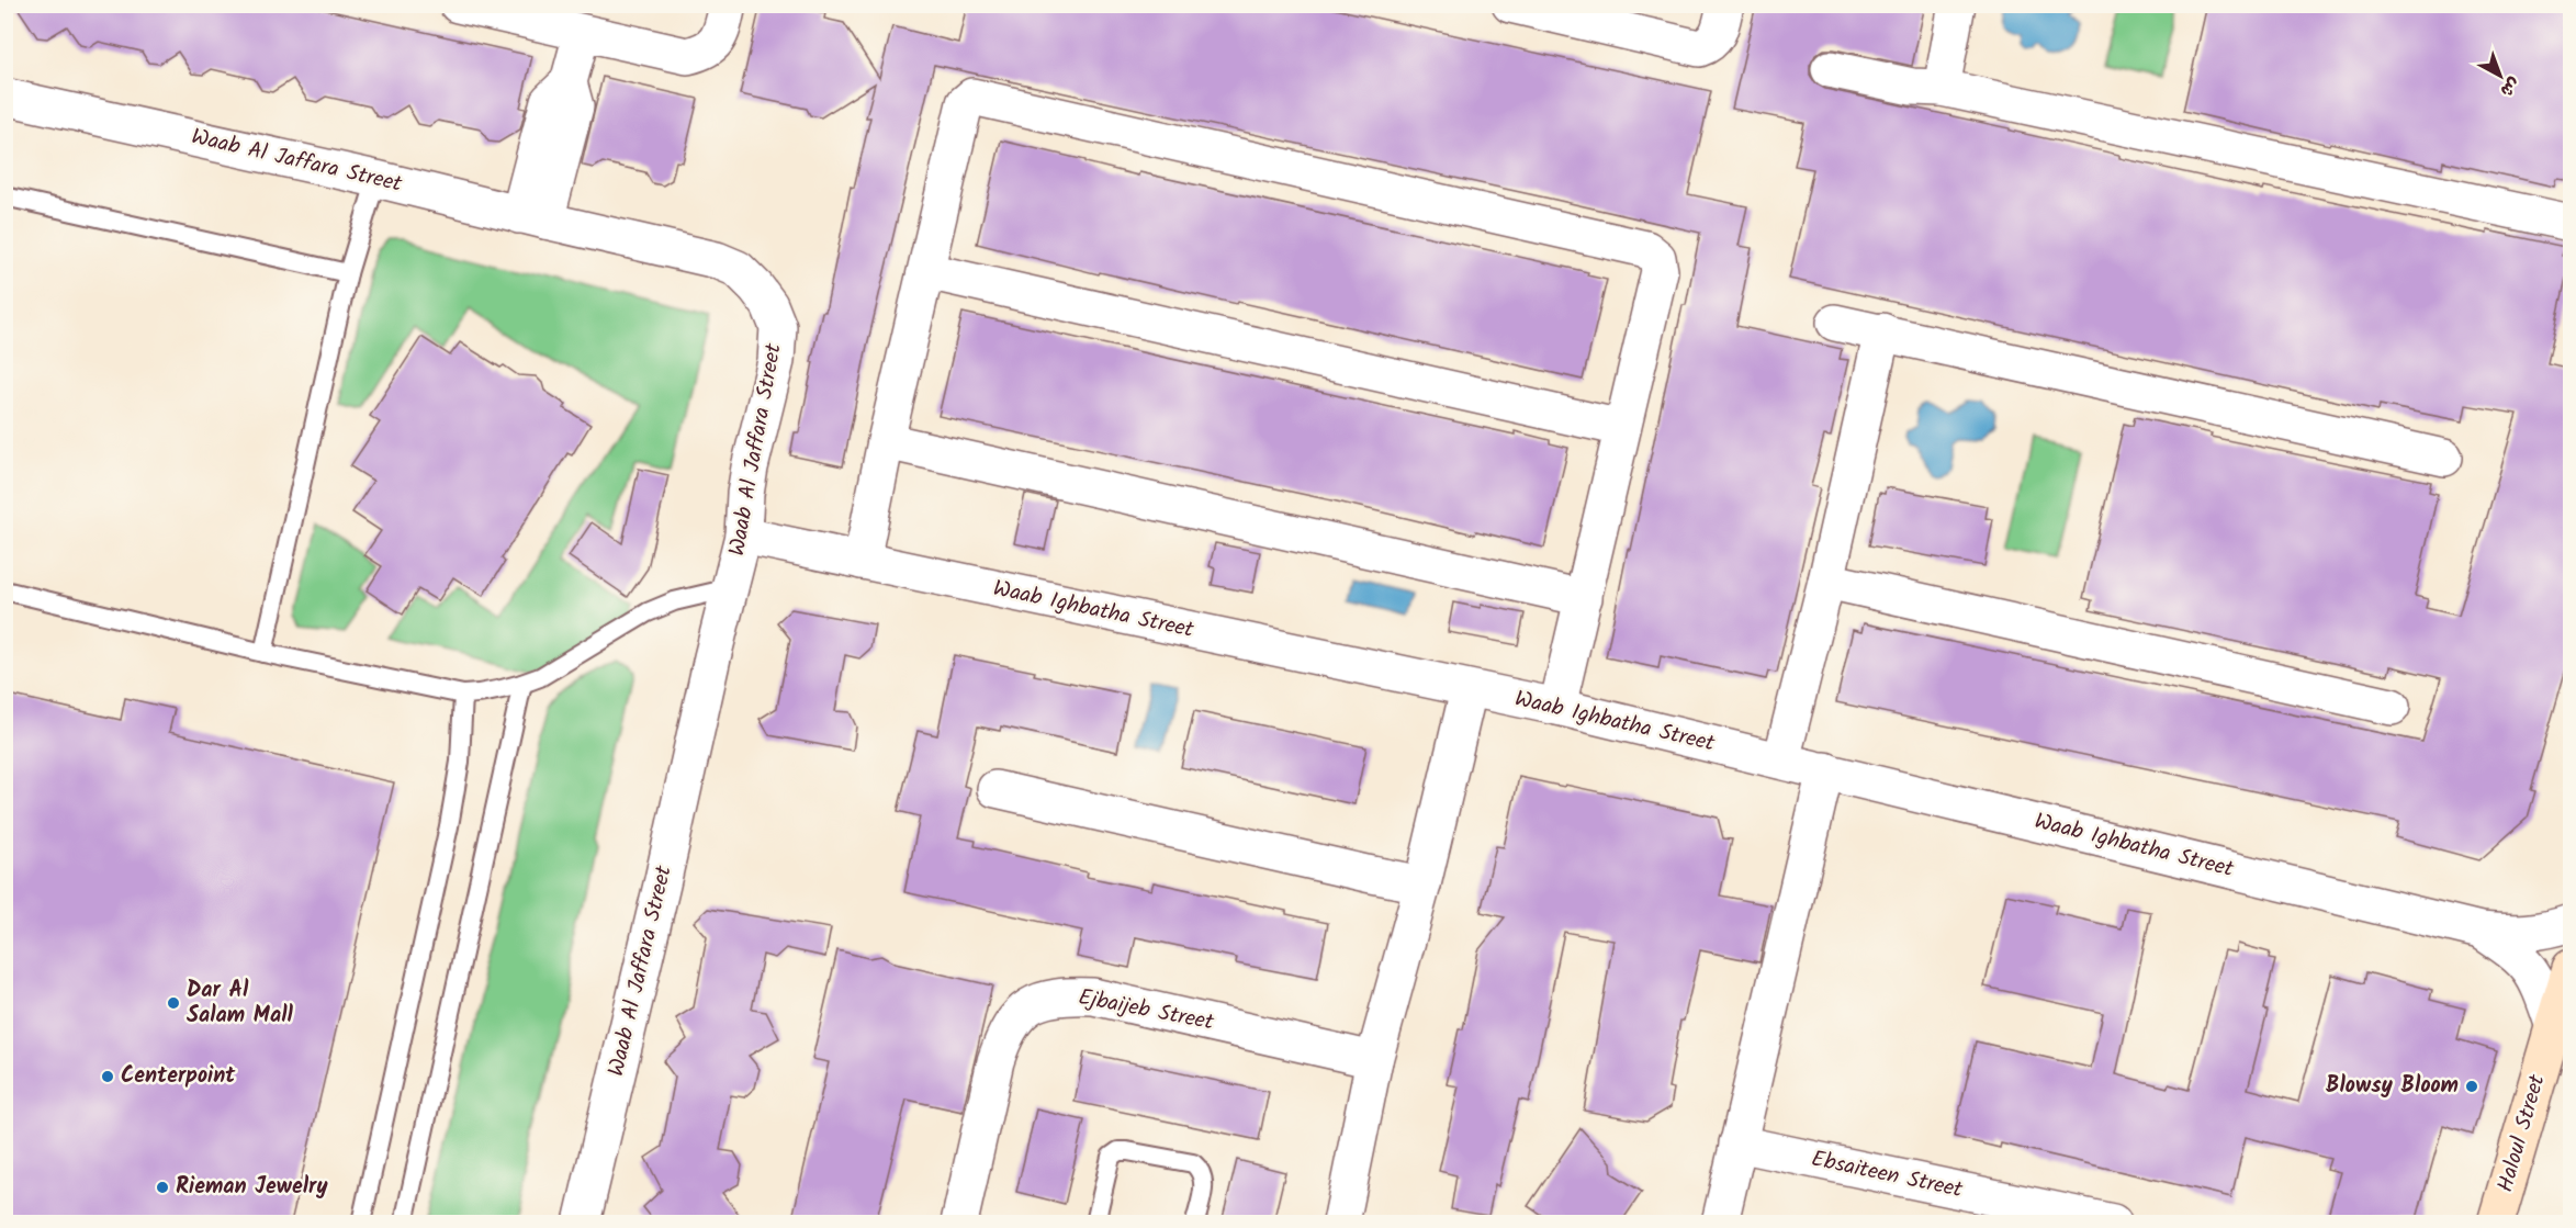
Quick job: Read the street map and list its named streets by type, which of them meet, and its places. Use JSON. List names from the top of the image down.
{
  "streets": {
    "main road": ["Haloul Street"],
    "street": [
      "Waab Al Jaffara Street",
      "Waab Ighbatha Street",
      "Ejbaijeb Street",
      "Ebsaiteen Street"
    ]
  },
  "crossings": [
    ["Waab Al Jaffara Street", "Waab Ighbatha Street"],
    ["Waab Ighbatha Street", "Haloul Street"]
  ],
  "places": [
    "Dar Al Salam Mall",
    "Centerpoint",
    "Blowsy Bloom",
    "Rieman Jewelry"
  ],
  "north": "bottom right"
}
